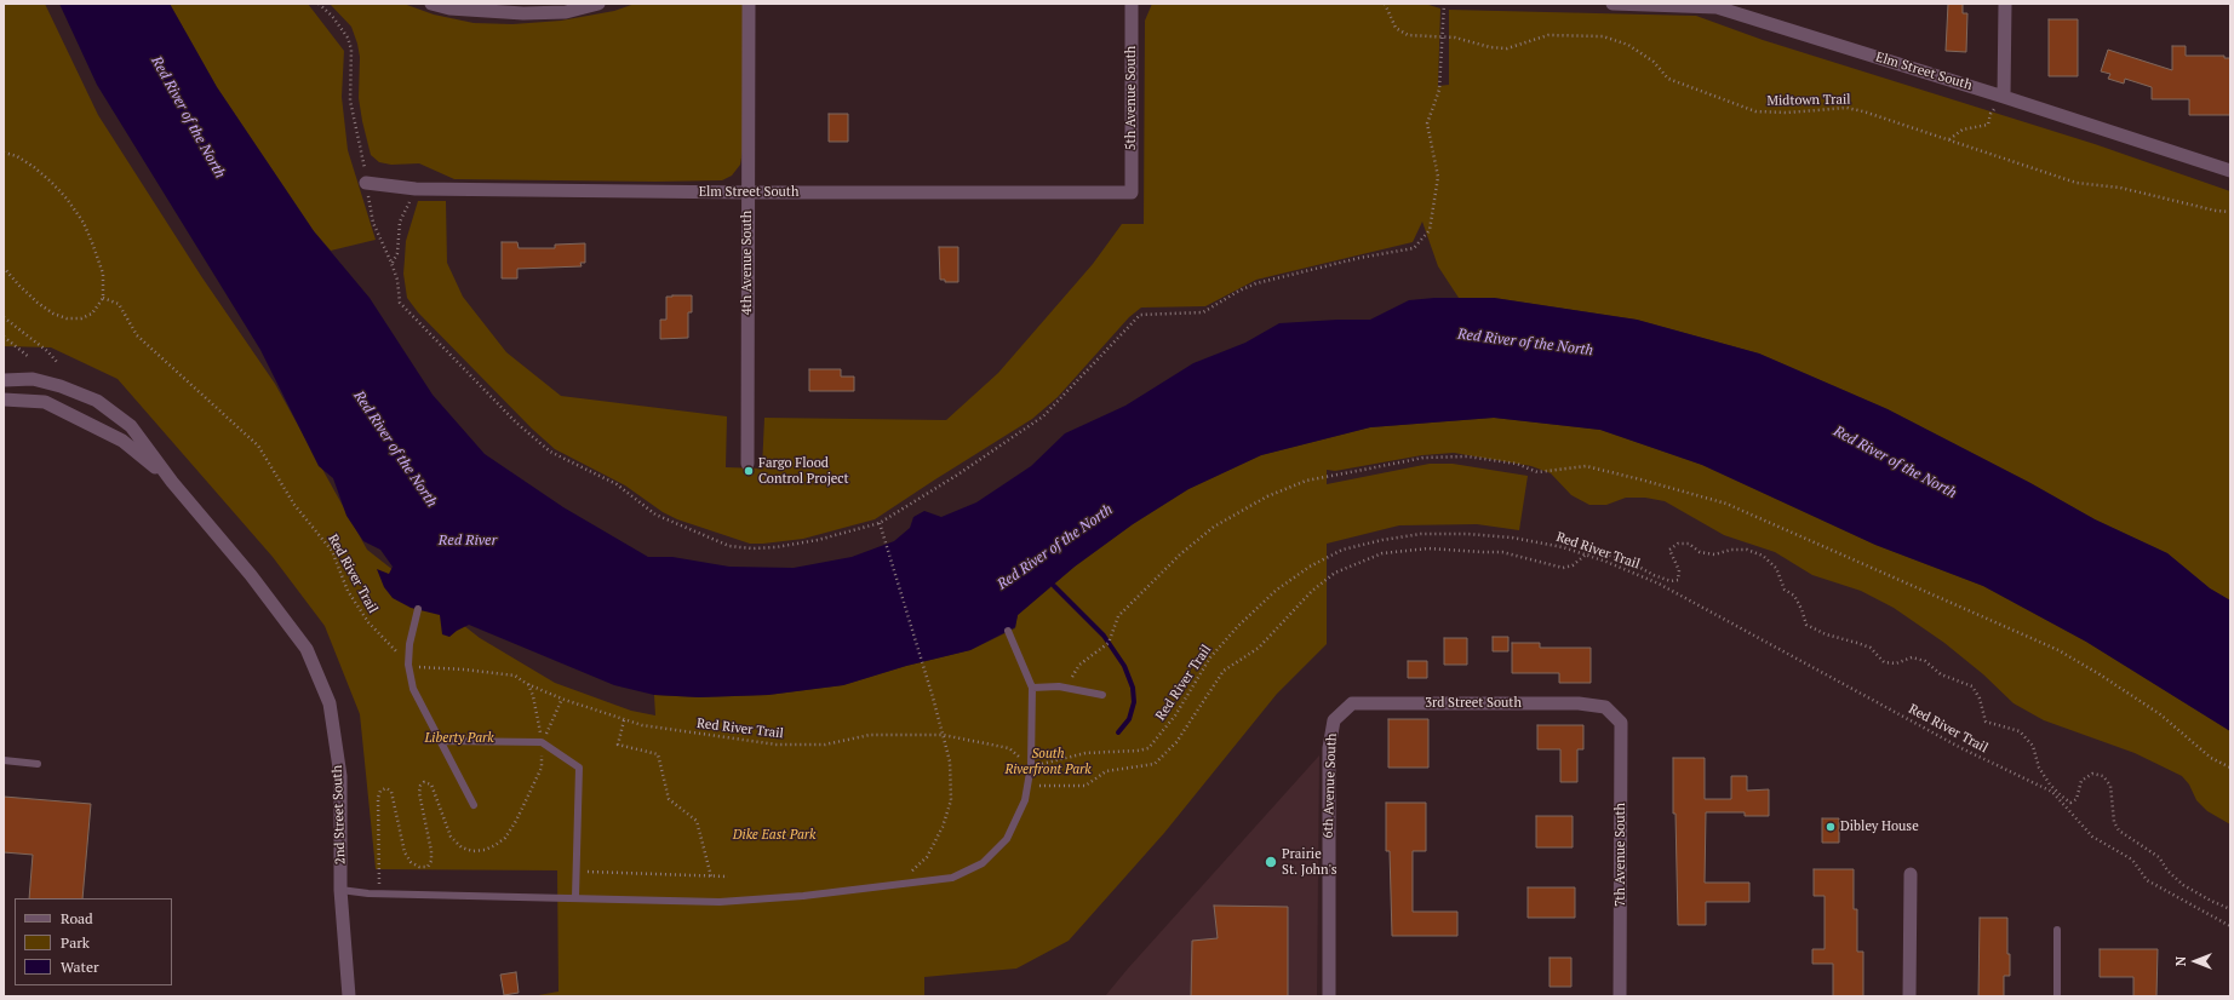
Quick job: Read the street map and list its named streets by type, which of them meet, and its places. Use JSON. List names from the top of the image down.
{
  "streets": {
    "street": [
      "Elm Street South",
      "5th Avenue South",
      "4th Avenue South",
      "3rd Street South",
      "6th Avenue South",
      "2nd Street South",
      "7th Avenue South"
    ],
    "path": ["Midtown Trail", "Red River Trail"]
  },
  "crossings": [
    ["Elm Street South", "5th Avenue South"],
    ["Elm Street South", "4th Avenue South"],
    ["3rd Street South", "6th Avenue South"],
    ["3rd Street South", "7th Avenue South"]
  ],
  "water": ["Red River of the North", "Red River"],
  "parks": ["Liberty Park", "South Riverfront Park", "Dike East Park"],
  "places": ["Fargo Flood Control Project", "Dibley House", "Prairie St. John's"],
  "legend": ["Road", "Park", "Water"],
  "north": "left"
}
